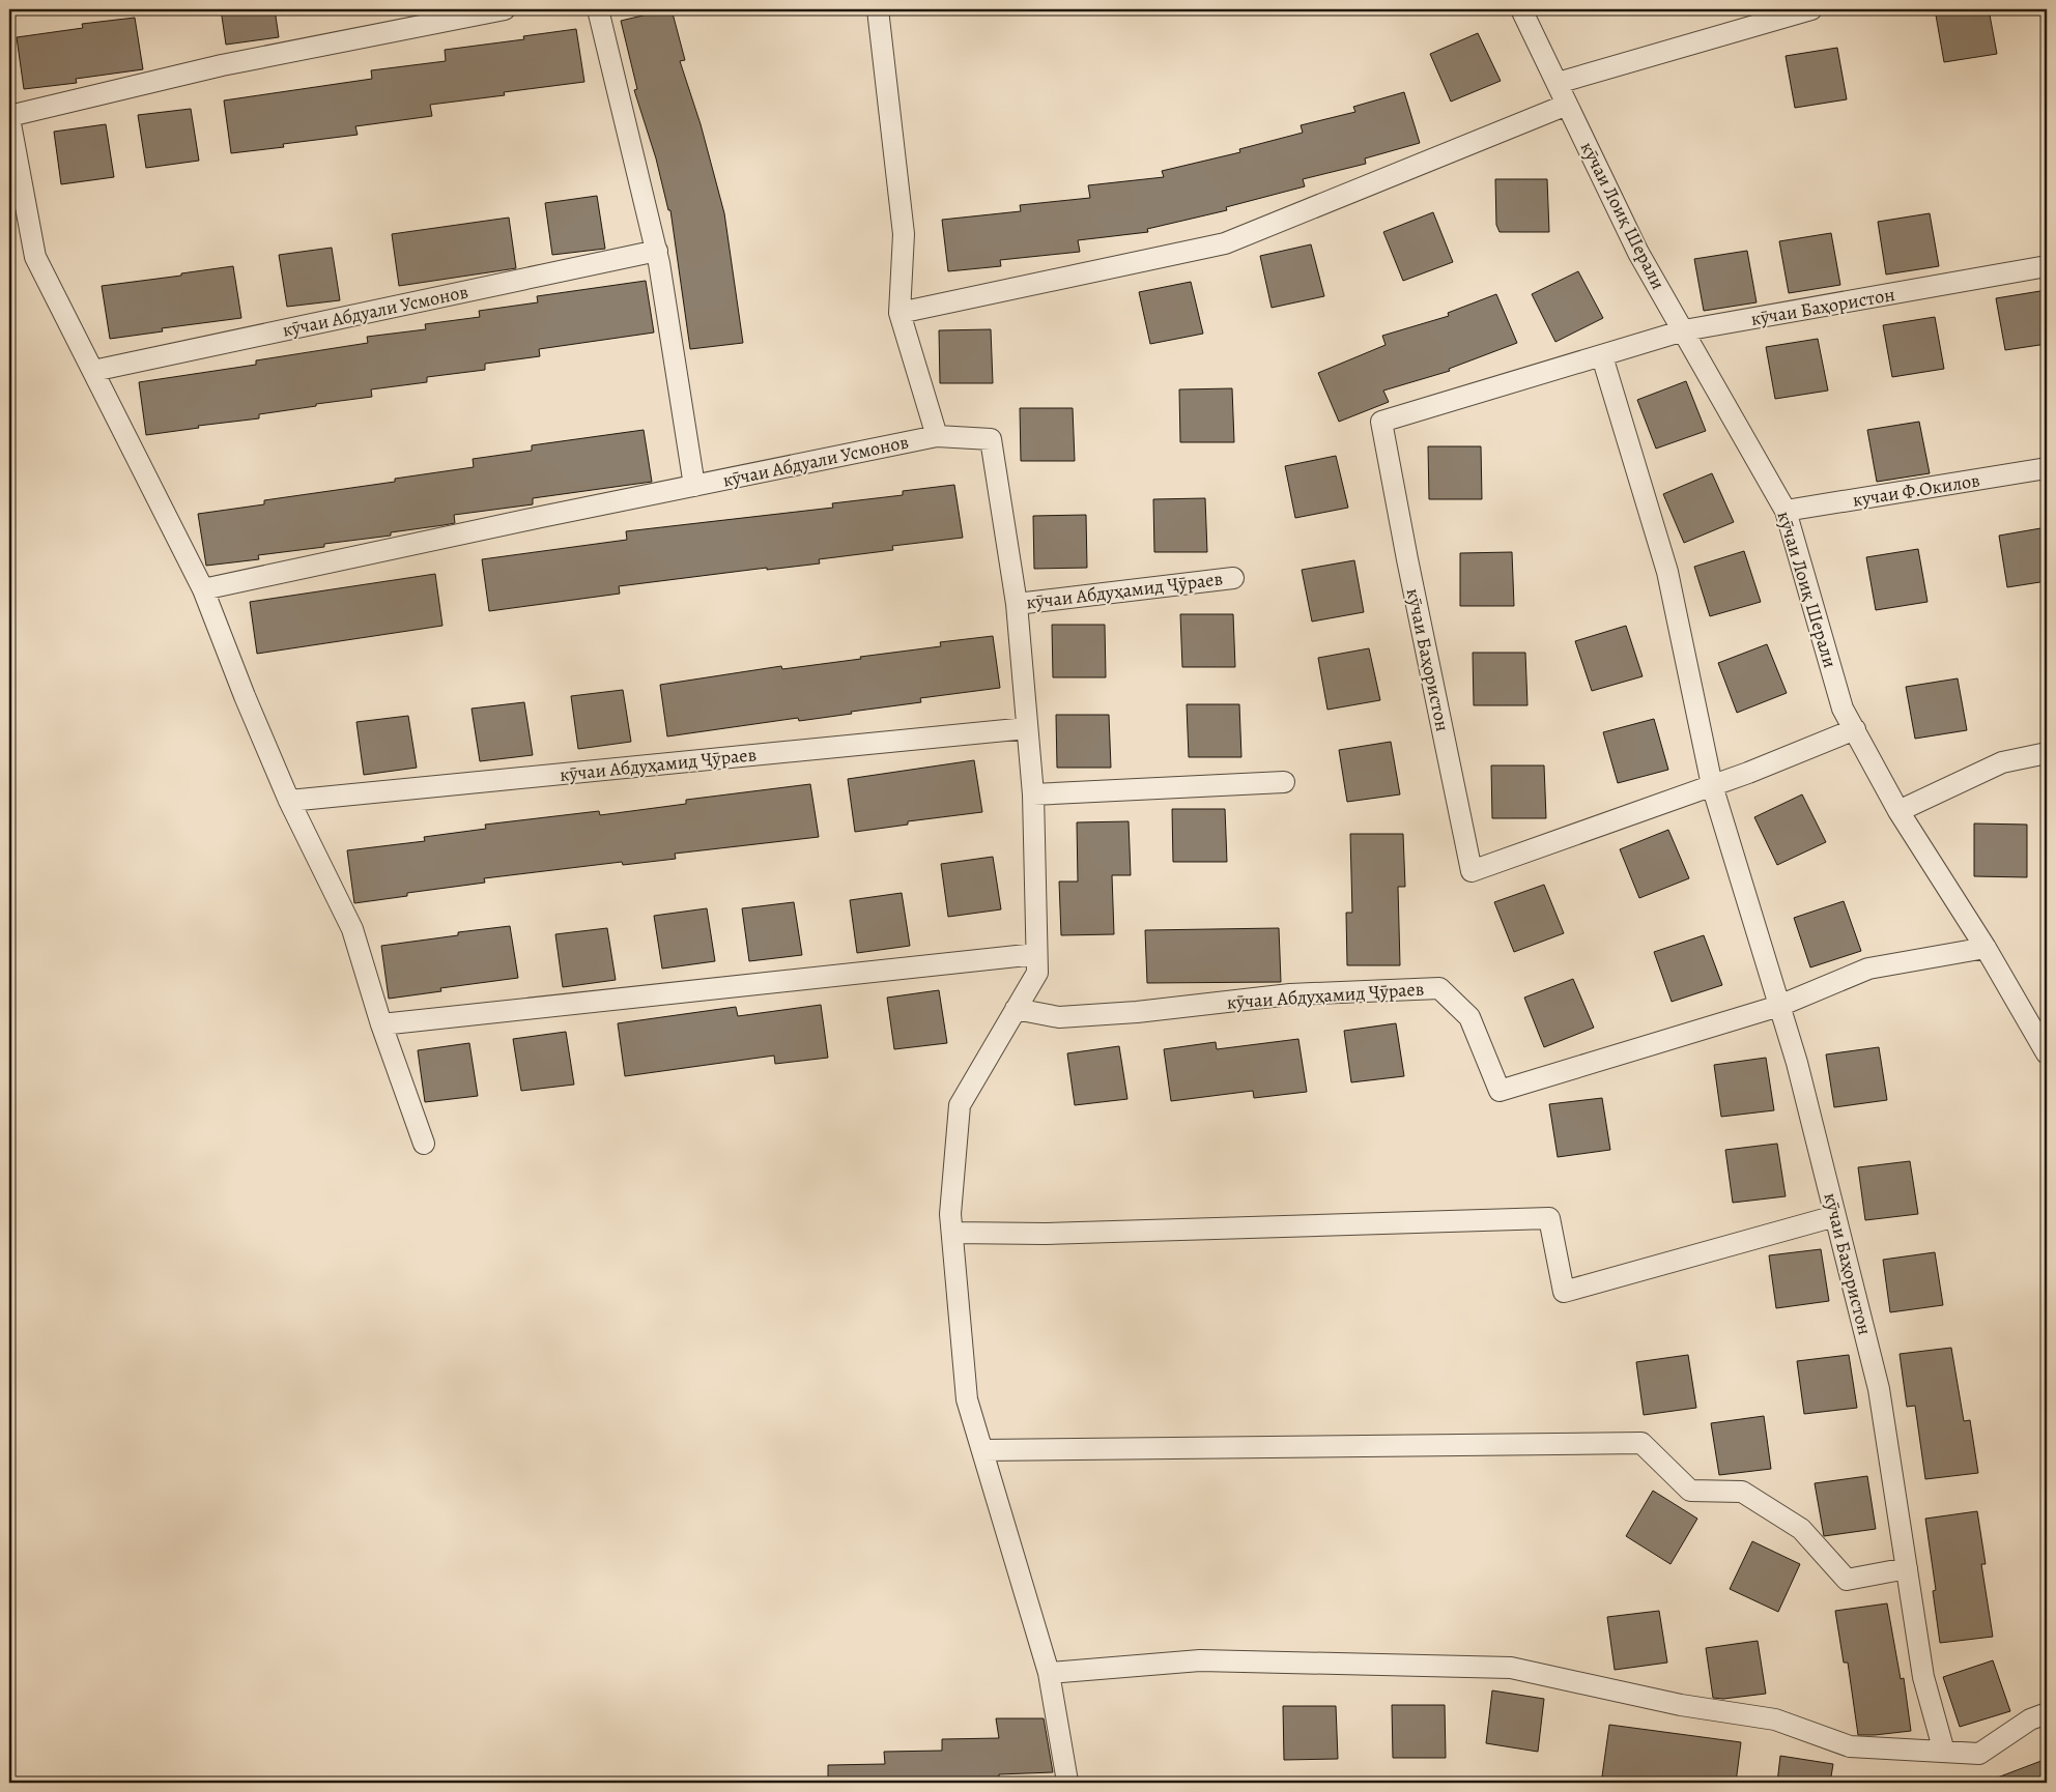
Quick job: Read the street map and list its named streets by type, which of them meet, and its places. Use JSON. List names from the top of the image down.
{
  "streets": {
    "street": [
      "кӯчаи Лоиқ Шерали",
      "кӯчаи Баҳористон",
      "кӯчаи Абдуали Усмонов",
      "кучаи Ф.Окилов",
      "кӯчаи Абдуҳамид Ҷӯраев"
    ]
  },
  "crossings": [
    ["кӯчаи Лоиқ Шерали", "кӯчаи Баҳористон"],
    ["кӯчаи Лоиқ Шерали", "кучаи Ф.Окилов"],
    ["кӯчаи Баҳористон", "кӯчаи Абдуҳамид Ҷӯраев"],
    ["кӯчаи Абдуали Усмонов", "кӯчаи Абдуҳамид Ҷӯраев"]
  ]
}
